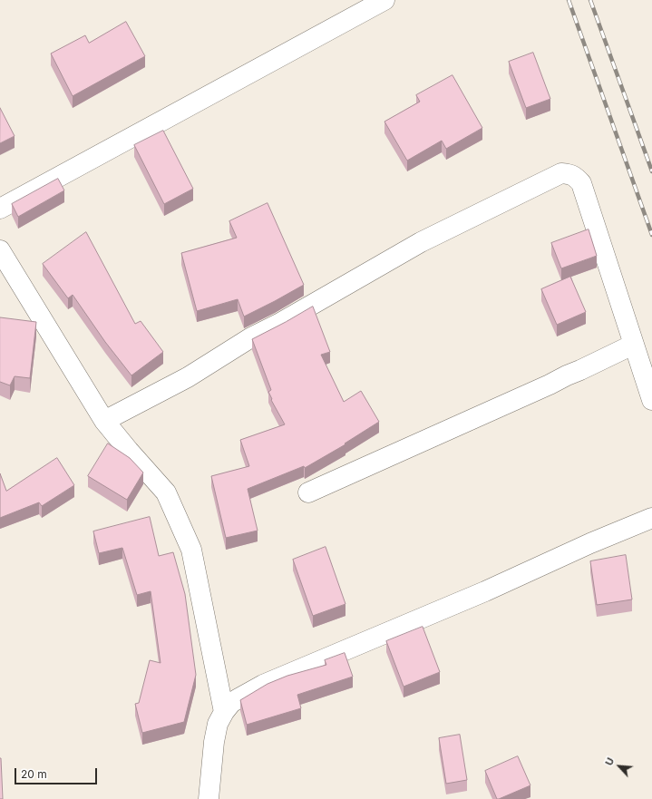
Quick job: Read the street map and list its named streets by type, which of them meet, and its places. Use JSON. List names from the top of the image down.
{
  "scale_bar": "20 m",
  "north": "top left"
}
